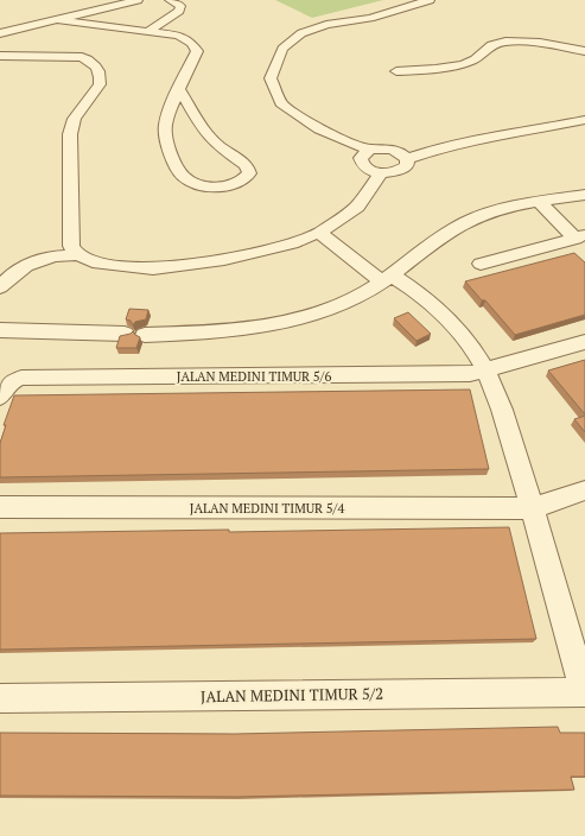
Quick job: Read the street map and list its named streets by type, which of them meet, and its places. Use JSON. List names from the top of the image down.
{
  "streets": {
    "street": ["JALAN MEDINI TIMUR 5/6", "JALAN MEDINI TIMUR 5/4", "JALAN MEDINI TIMUR 5/2"]
  }
}
